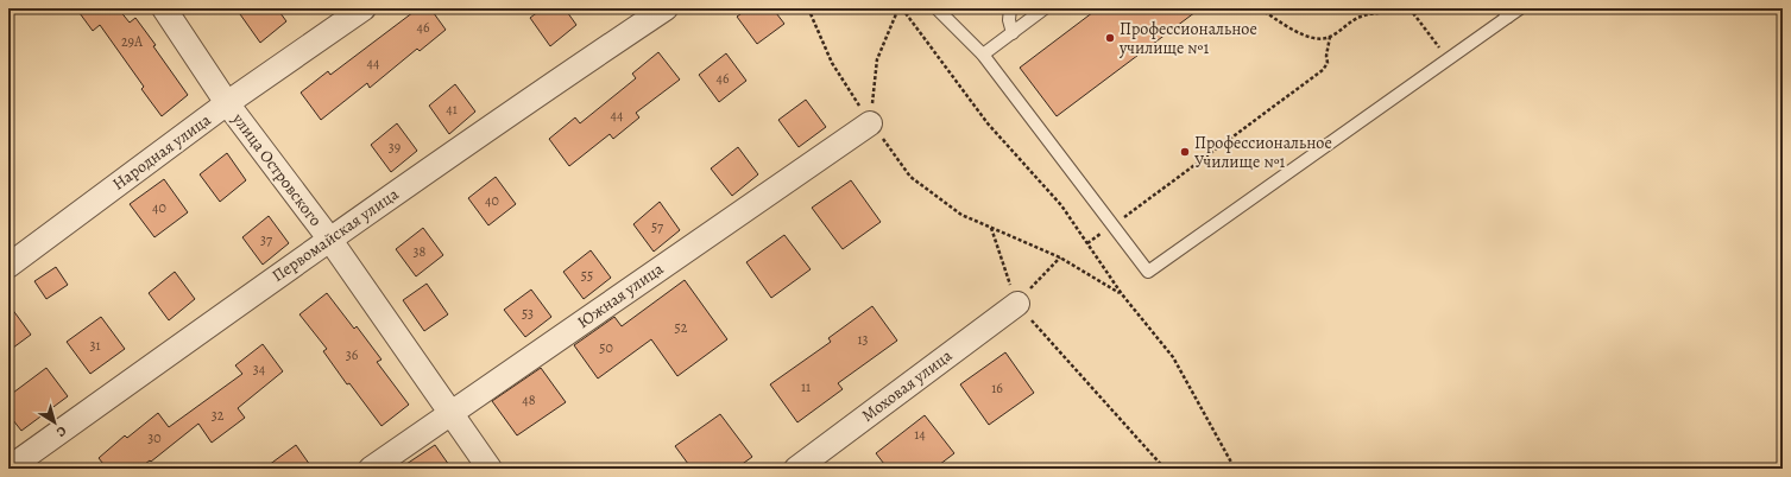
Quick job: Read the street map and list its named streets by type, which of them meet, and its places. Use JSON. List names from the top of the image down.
{
  "streets": {
    "street": [
      "Народная улица",
      "улица Островского",
      "Первомайская улица",
      "Южная улица",
      "Моховая улица"
    ]
  },
  "crossings": [
    ["Народная улица", "улица Островского"],
    ["улица Островского", "Первомайская улица"],
    ["улица Островского", "Южная улица"]
  ],
  "places": ["Профессиональное училище №1", "Профессиональное Училище №1"],
  "house_numbers": [
    "46",
    "29А",
    "44",
    "46",
    "41",
    "44",
    "39",
    "40",
    "40",
    "57",
    "37",
    "38",
    "55",
    "53",
    "52",
    "13",
    "31",
    "50",
    "36",
    "34",
    "11",
    "16",
    "48",
    "32",
    "14",
    "30"
  ],
  "north": "bottom right"
}
